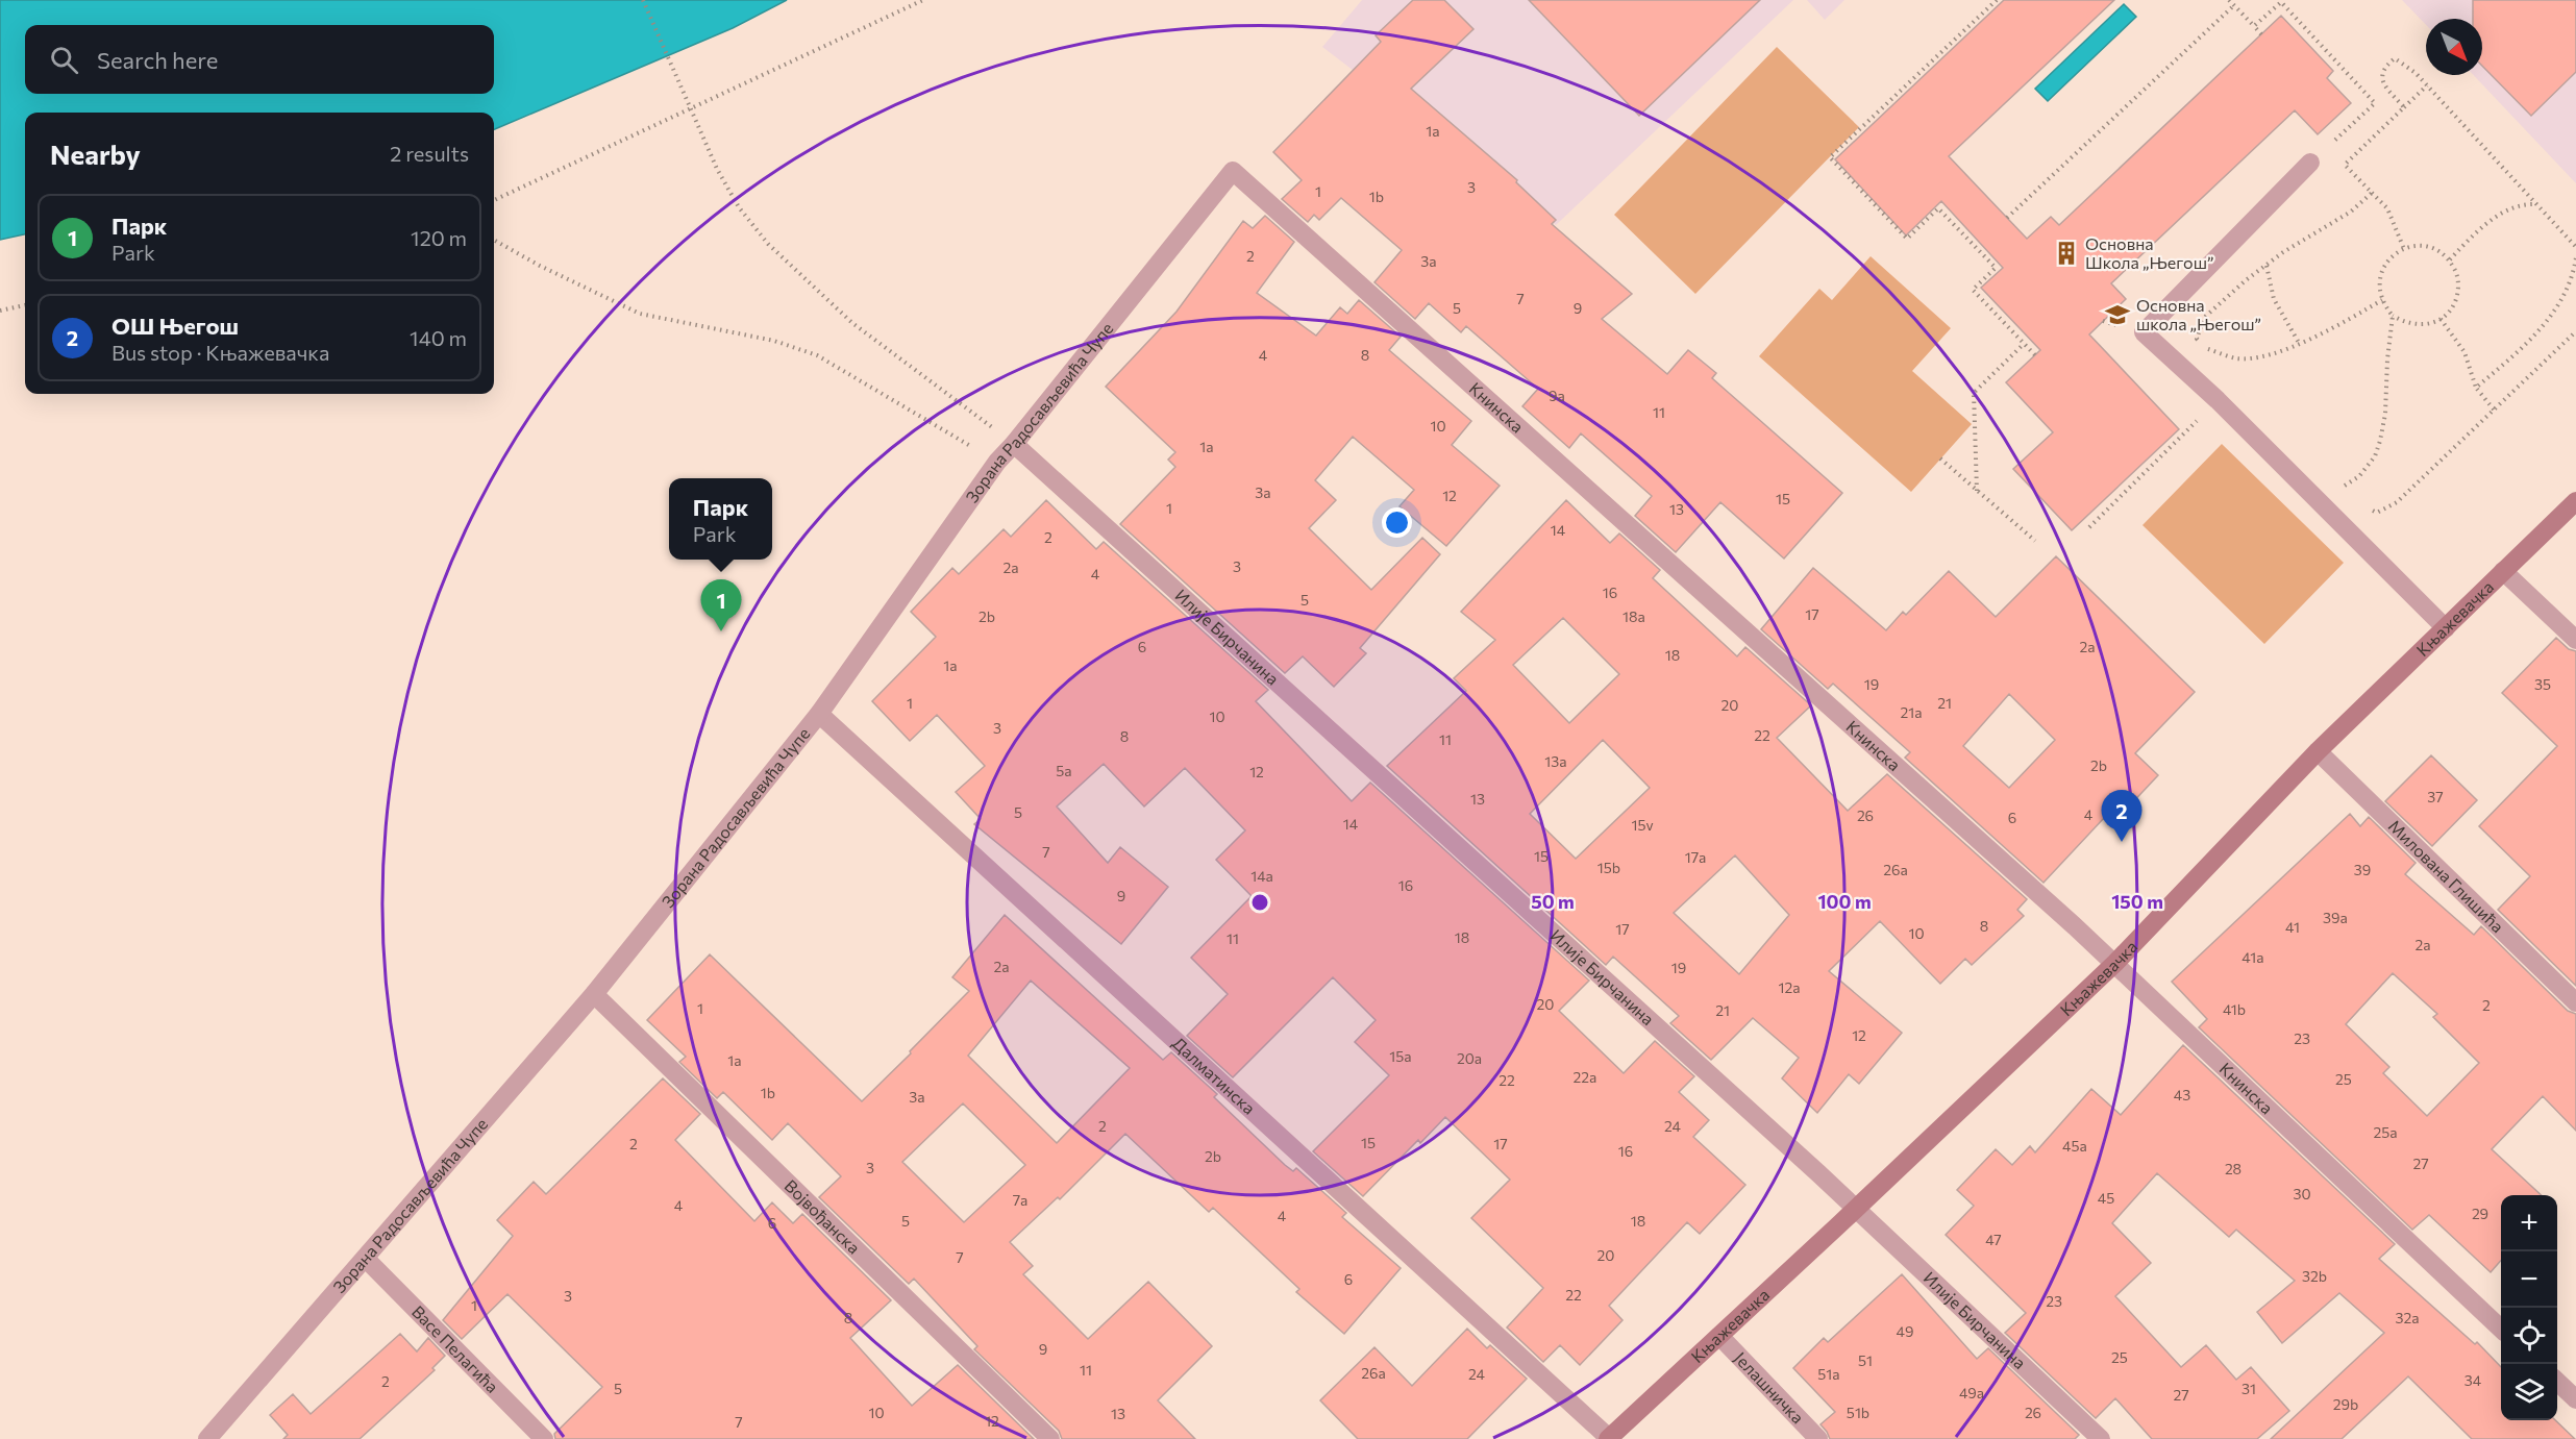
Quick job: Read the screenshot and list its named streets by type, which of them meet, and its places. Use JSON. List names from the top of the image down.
{
  "streets": {
    "main road": ["Књажевачка"],
    "street": [
      "Книнска",
      "Зорана Радосављевића Чупе",
      "Илије Бирчанина",
      "Милована Глишића",
      "Далматинска",
      "Војвођанска",
      "Васе Пелагића",
      "Јелашничка"
    ]
  },
  "crossings": [
    ["Книнска", "Зорана Радосављевића Чупе"],
    ["Книнска", "Књажевачка"],
    ["Зорана Радосављевића Чупе", "Илије Бирчанина"],
    ["Зорана Радосављевића Чупе", "Далматинска"],
    ["Зорана Радосављевића Чупе", "Војвођанска"],
    ["Зорана Радосављевића Чупе", "Васе Пелагића"],
    ["Књажевачка", "Илије Бирчанина"],
    ["Књажевачка", "Милована Глишића"],
    ["Књажевачка", "Далматинска"],
    ["Књажевачка", "Јелашничка"]
  ],
  "places": {
    "building": ["Основна Школа „Његош”"],
    "school or university": ["Основна школа „Његош”"]
  },
  "house_numbers": [
    "1a",
    "3",
    "1",
    "1b",
    "2",
    "3a",
    "7",
    "5",
    "9",
    "4",
    "8",
    "9a",
    "11",
    "10",
    "1a",
    "3a",
    "12",
    "15",
    "1",
    "13",
    "14",
    "2",
    "3",
    "2a",
    "4",
    "16",
    "5",
    "17",
    "2b",
    "18a",
    "6",
    "2a",
    "18",
    "1a",
    "19",
    "35",
    "1",
    "21",
    "20",
    "21a",
    "10",
    "3",
    "22",
    "8",
    "11",
    "13a",
    "2b",
    "5a",
    "12",
    "37",
    "13",
    "5",
    "4",
    "26",
    "6",
    "14",
    "15v",
    "7",
    "15",
    "17a",
    "15b",
    "26a",
    "39",
    "14a",
    "16",
    "9",
    "39a",
    "8",
    "41",
    "17",
    "10",
    "18",
    "11",
    "2a",
    "41a",
    "2a",
    "19",
    "12a",
    "20",
    "2",
    "1",
    "41b",
    "21",
    "12",
    "23",
    "15a",
    "20a",
    "1a",
    "22a",
    "25",
    "22",
    "1b",
    "43",
    "3a",
    "2",
    "24",
    "25a",
    "15",
    "2",
    "17",
    "45a",
    "16",
    "2b",
    "27",
    "3",
    "28",
    "30",
    "45",
    "7a",
    "4",
    "29",
    "4",
    "5",
    "18",
    "6",
    "47",
    "20",
    "7",
    "32b",
    "6",
    "22",
    "3",
    "23",
    "1",
    "8",
    "32a",
    "49",
    "9",
    "25",
    "51",
    "11",
    "26a",
    "24",
    "51a",
    "34",
    "2",
    "5",
    "31",
    "49a",
    "27",
    "29b",
    "10",
    "51b",
    "26",
    "13",
    "12",
    "7"
  ],
  "north": "bottom right",
  "page": {
    "search": "Search here",
    "heading": ["Nearby", "2 results"],
    "list": [
      {
        "mark": "1",
        "name": "Парк",
        "note": "Park",
        "value": "120 m"
      },
      {
        "mark": "2",
        "name": "ОШ Његош",
        "note": "Bus stop · Књажевачка",
        "value": "140 m"
      }
    ],
    "popup": ["Парк", "Park"],
    "pins": ["1", "2"],
    "map_buttons": ["+", "−"]
  },
  "rings": ["50 m", "100 m", "150 m"]
}
